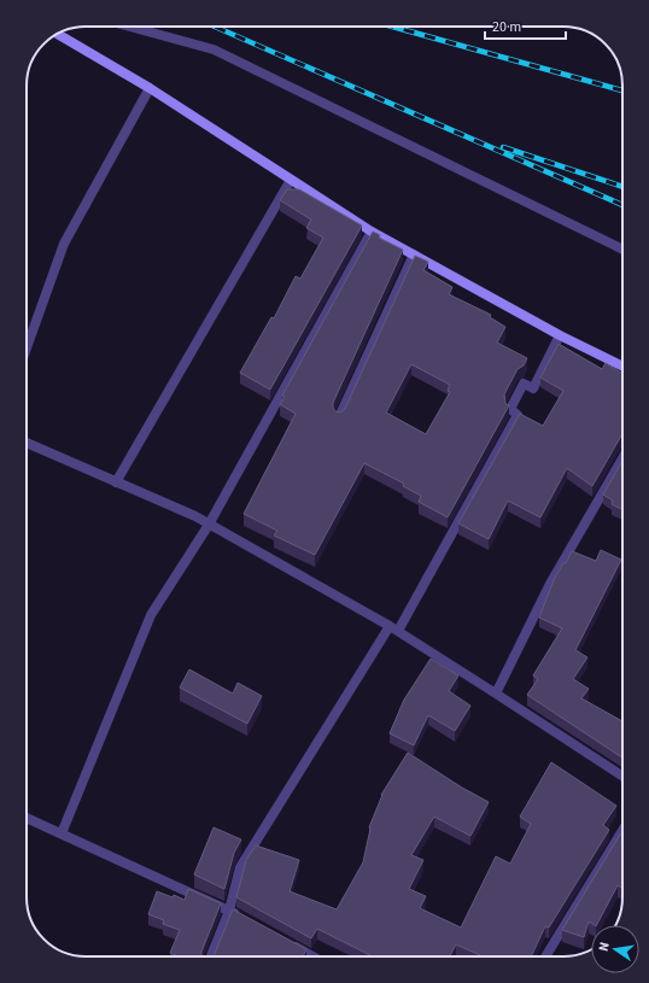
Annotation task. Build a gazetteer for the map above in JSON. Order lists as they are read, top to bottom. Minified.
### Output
{"scale_bar":"20 m","north":"left"}
